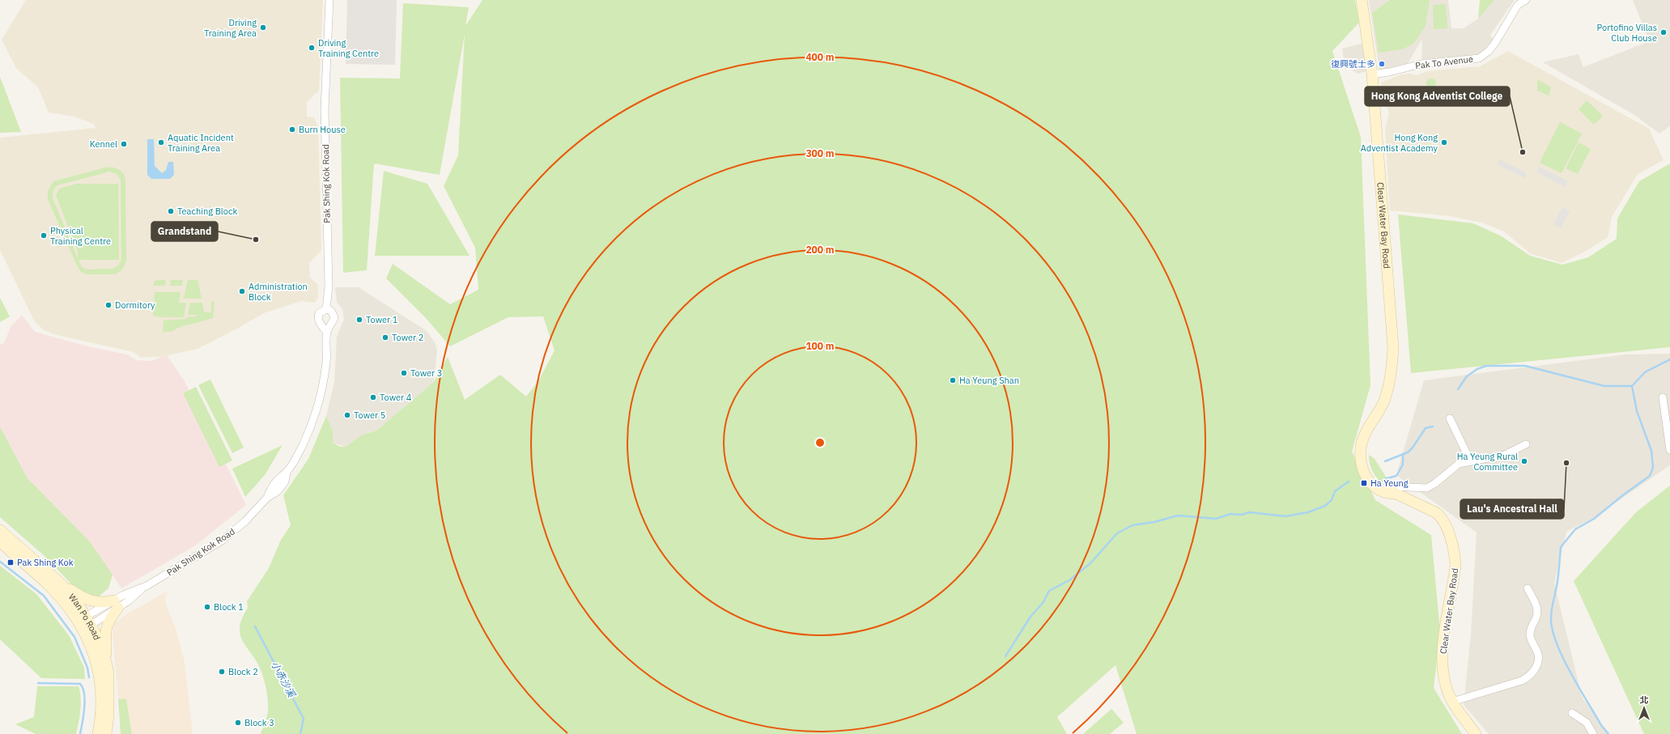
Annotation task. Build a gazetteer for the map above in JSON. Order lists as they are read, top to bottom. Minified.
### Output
{"streets":{"main road":["Clear Water Bay Road","Wan Po Road"],"street":["Pak To Avenue","Pak Shing Kok Road"]},"crossings":[["Pak To Avenue","Clear Water Bay Road"],["Pak Shing Kok Road","Wan Po Road"]],"water":["小赤沙溪"],"places":{"other":["Driving Training Area","Portofino Villas Club House","Driving Training Centre","復興號士多","Burn House","Aquatic Incident Training Area","Hong Kong Adventist Academy","Kennel","Hong Kong Adventist College","Teaching Block","Physical Training Centre","Grandstand","Administration Block","Dormitory","Tower 1","Tower 2","Tower 3","Ha Yeung Shan","Tower 4","Tower 5","Ha Yeung Rural Committee","Lau's Ancestral Hall","Block 1","Block 2","Block 3"],"transit":["Ha Yeung","Pak Shing Kok"]},"north":"top","rings":["400 m","300 m","200 m","100 m"]}
